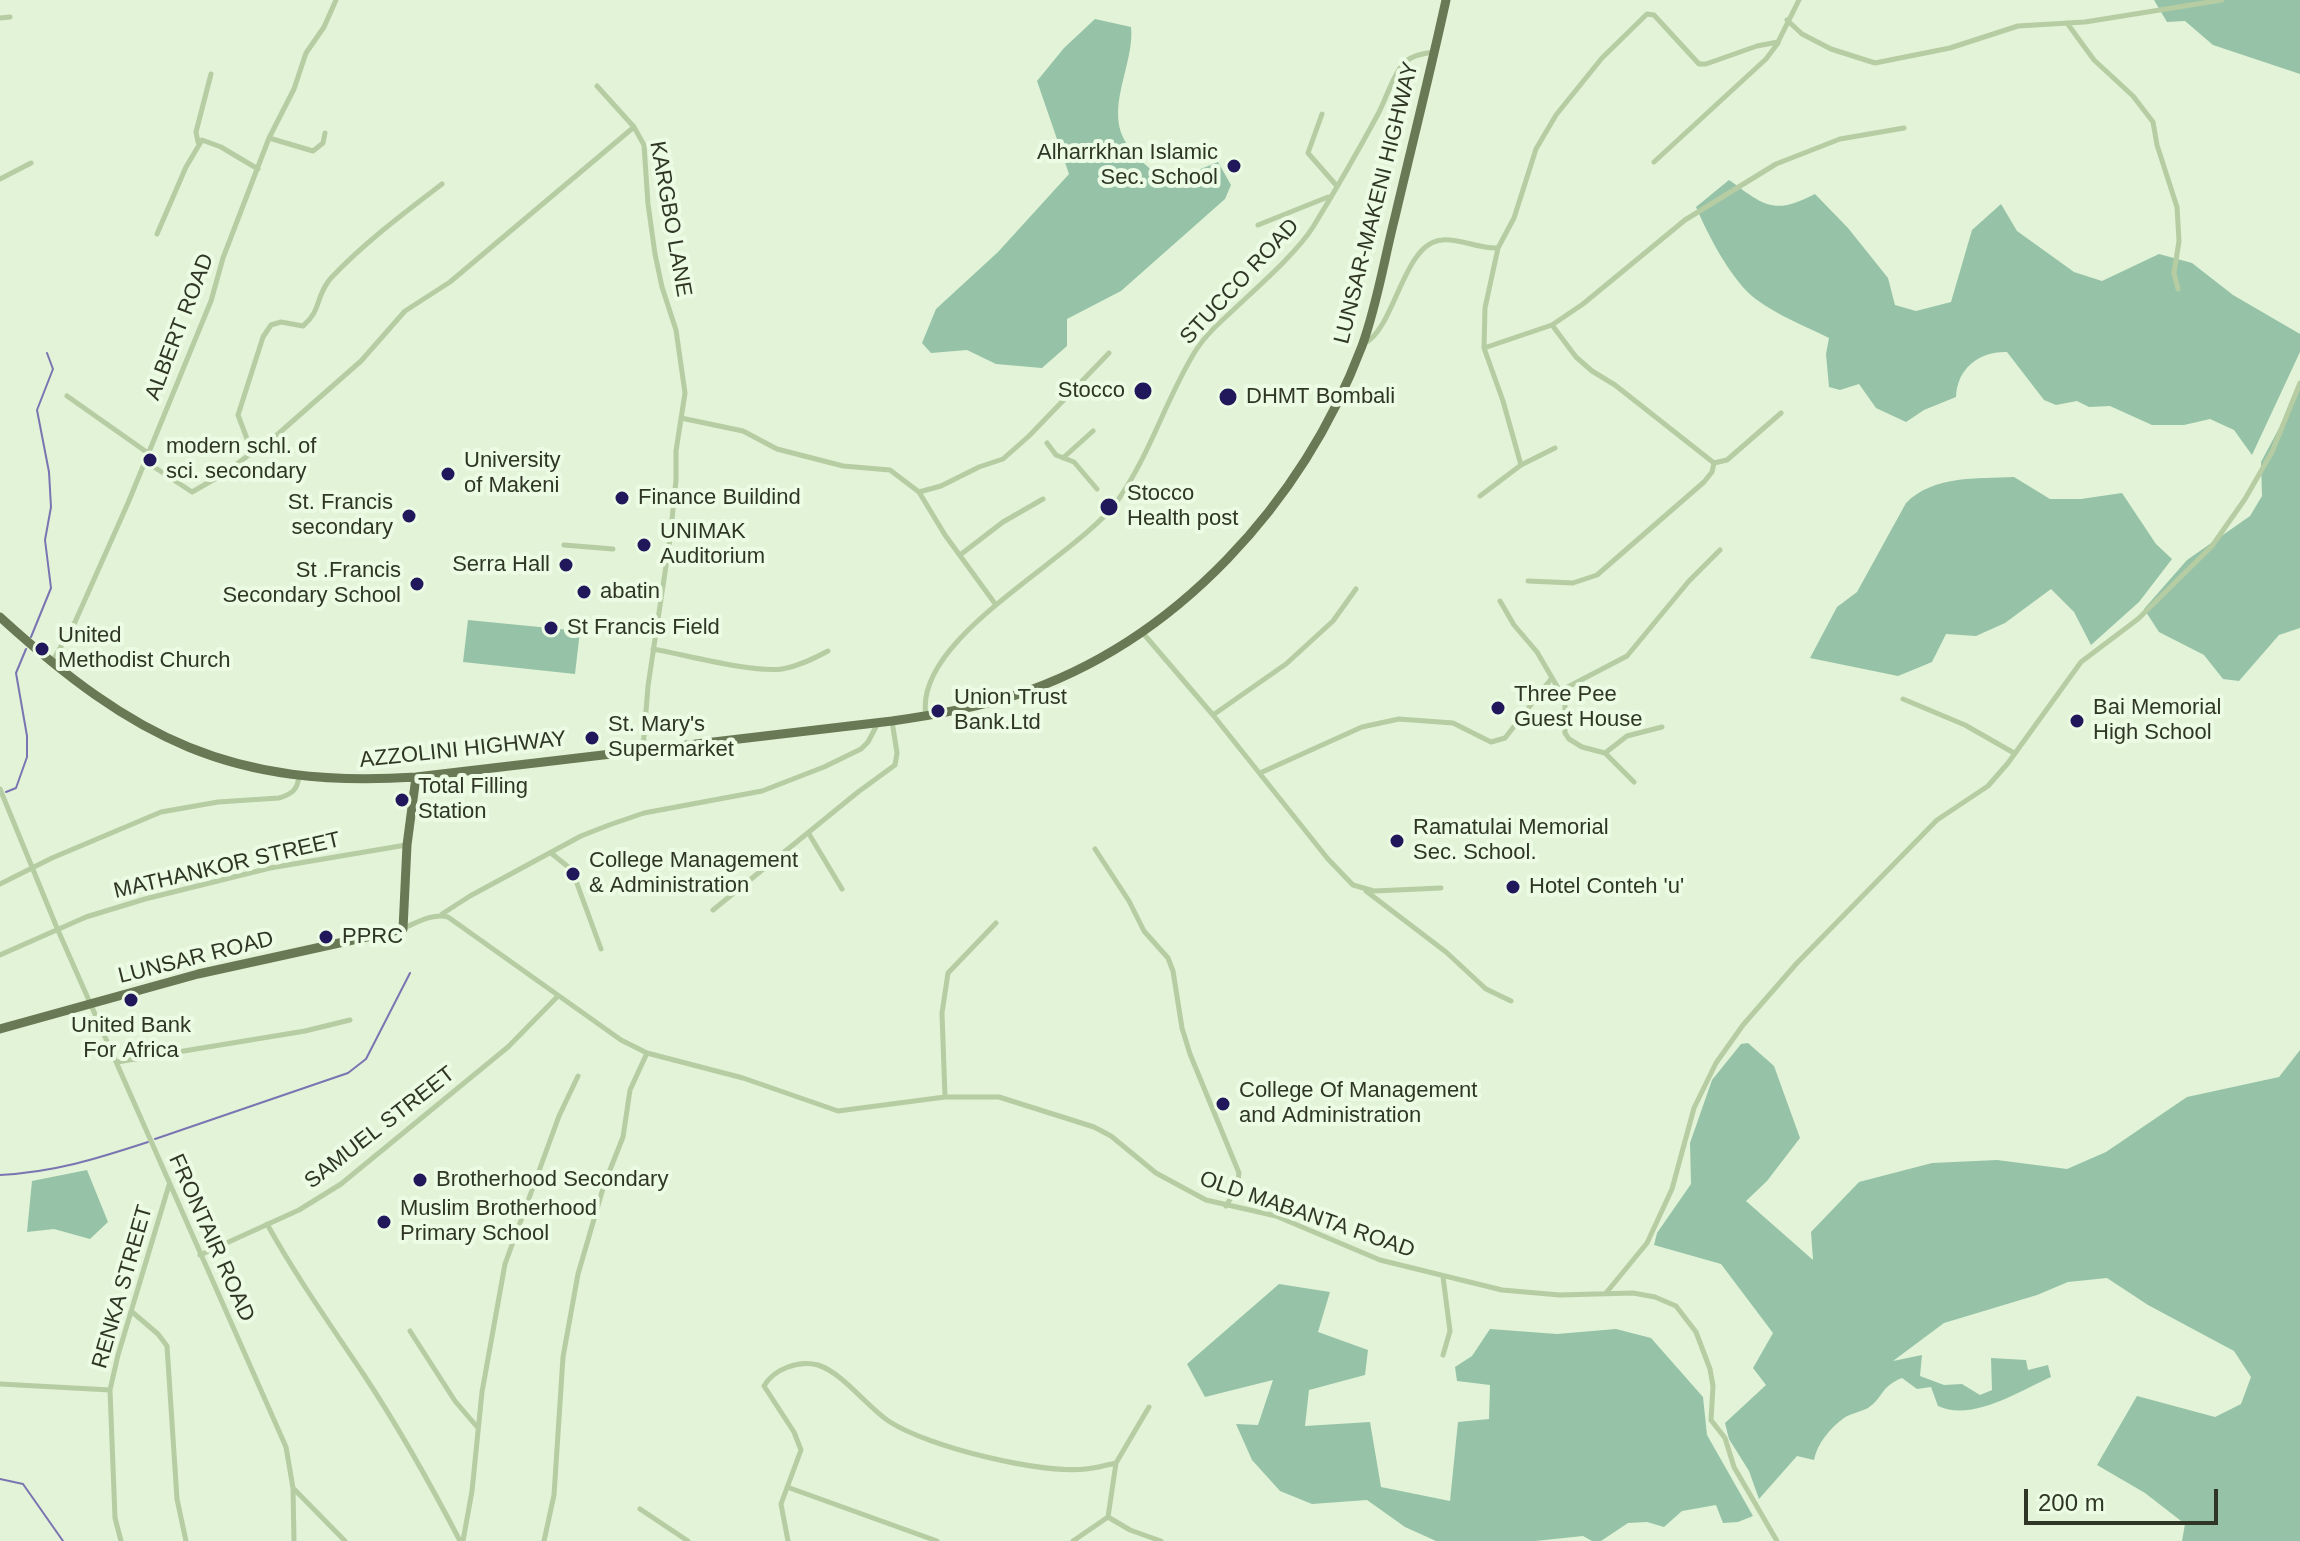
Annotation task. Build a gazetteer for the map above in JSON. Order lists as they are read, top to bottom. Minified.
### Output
{"streets":{"main road":["LUNSAR-MAKENI HIGHWAY","AZZOLINI HIGHWAY","LUNSAR ROAD"],"street":["KARGBO LANE","STUCCO ROAD","ALBERT ROAD","MATHANKOR STREET","SAMUEL STREET","OLD MABANTA ROAD","FRONTAIR ROAD","RENKA STREET"]},"crossings":[["LUNSAR-MAKENI HIGHWAY","STUCCO ROAD"],["LUNSAR-MAKENI HIGHWAY","AZZOLINI HIGHWAY"],["STUCCO ROAD","AZZOLINI HIGHWAY"],["ALBERT ROAD","AZZOLINI HIGHWAY"],["MATHANKOR STREET","FRONTAIR ROAD"],["LUNSAR ROAD","FRONTAIR ROAD"],["SAMUEL STREET","OLD MABANTA ROAD"],["SAMUEL STREET","FRONTAIR ROAD"],["FRONTAIR ROAD","RENKA STREET"]],"places":["Alharrkhan Islamic Sec. School","Stocco","DHMT Bombali","modern schl. of sci. secondary","University of Makeni","Finance Buildind","Stocco Health post","St. Francis secondary","UNIMAK Auditorium","Serra Hall","St .Francis Secondary School","abatin","St Francis Field","United Methodist Church","Three Pee Guest House","Union Trust Bank.Ltd","Bai Memorial High School","St. Mary's Supermarket","Total Filling Station","Ramatulai Memorial Sec. School.","College Management & Administration","Hotel Conteh 'u'","PPRC","United Bank For Africa","College Of Management and Administration","Brotherhood Secondary","Muslim Brotherhood Primary School"],"scale_bar":"200 m"}
